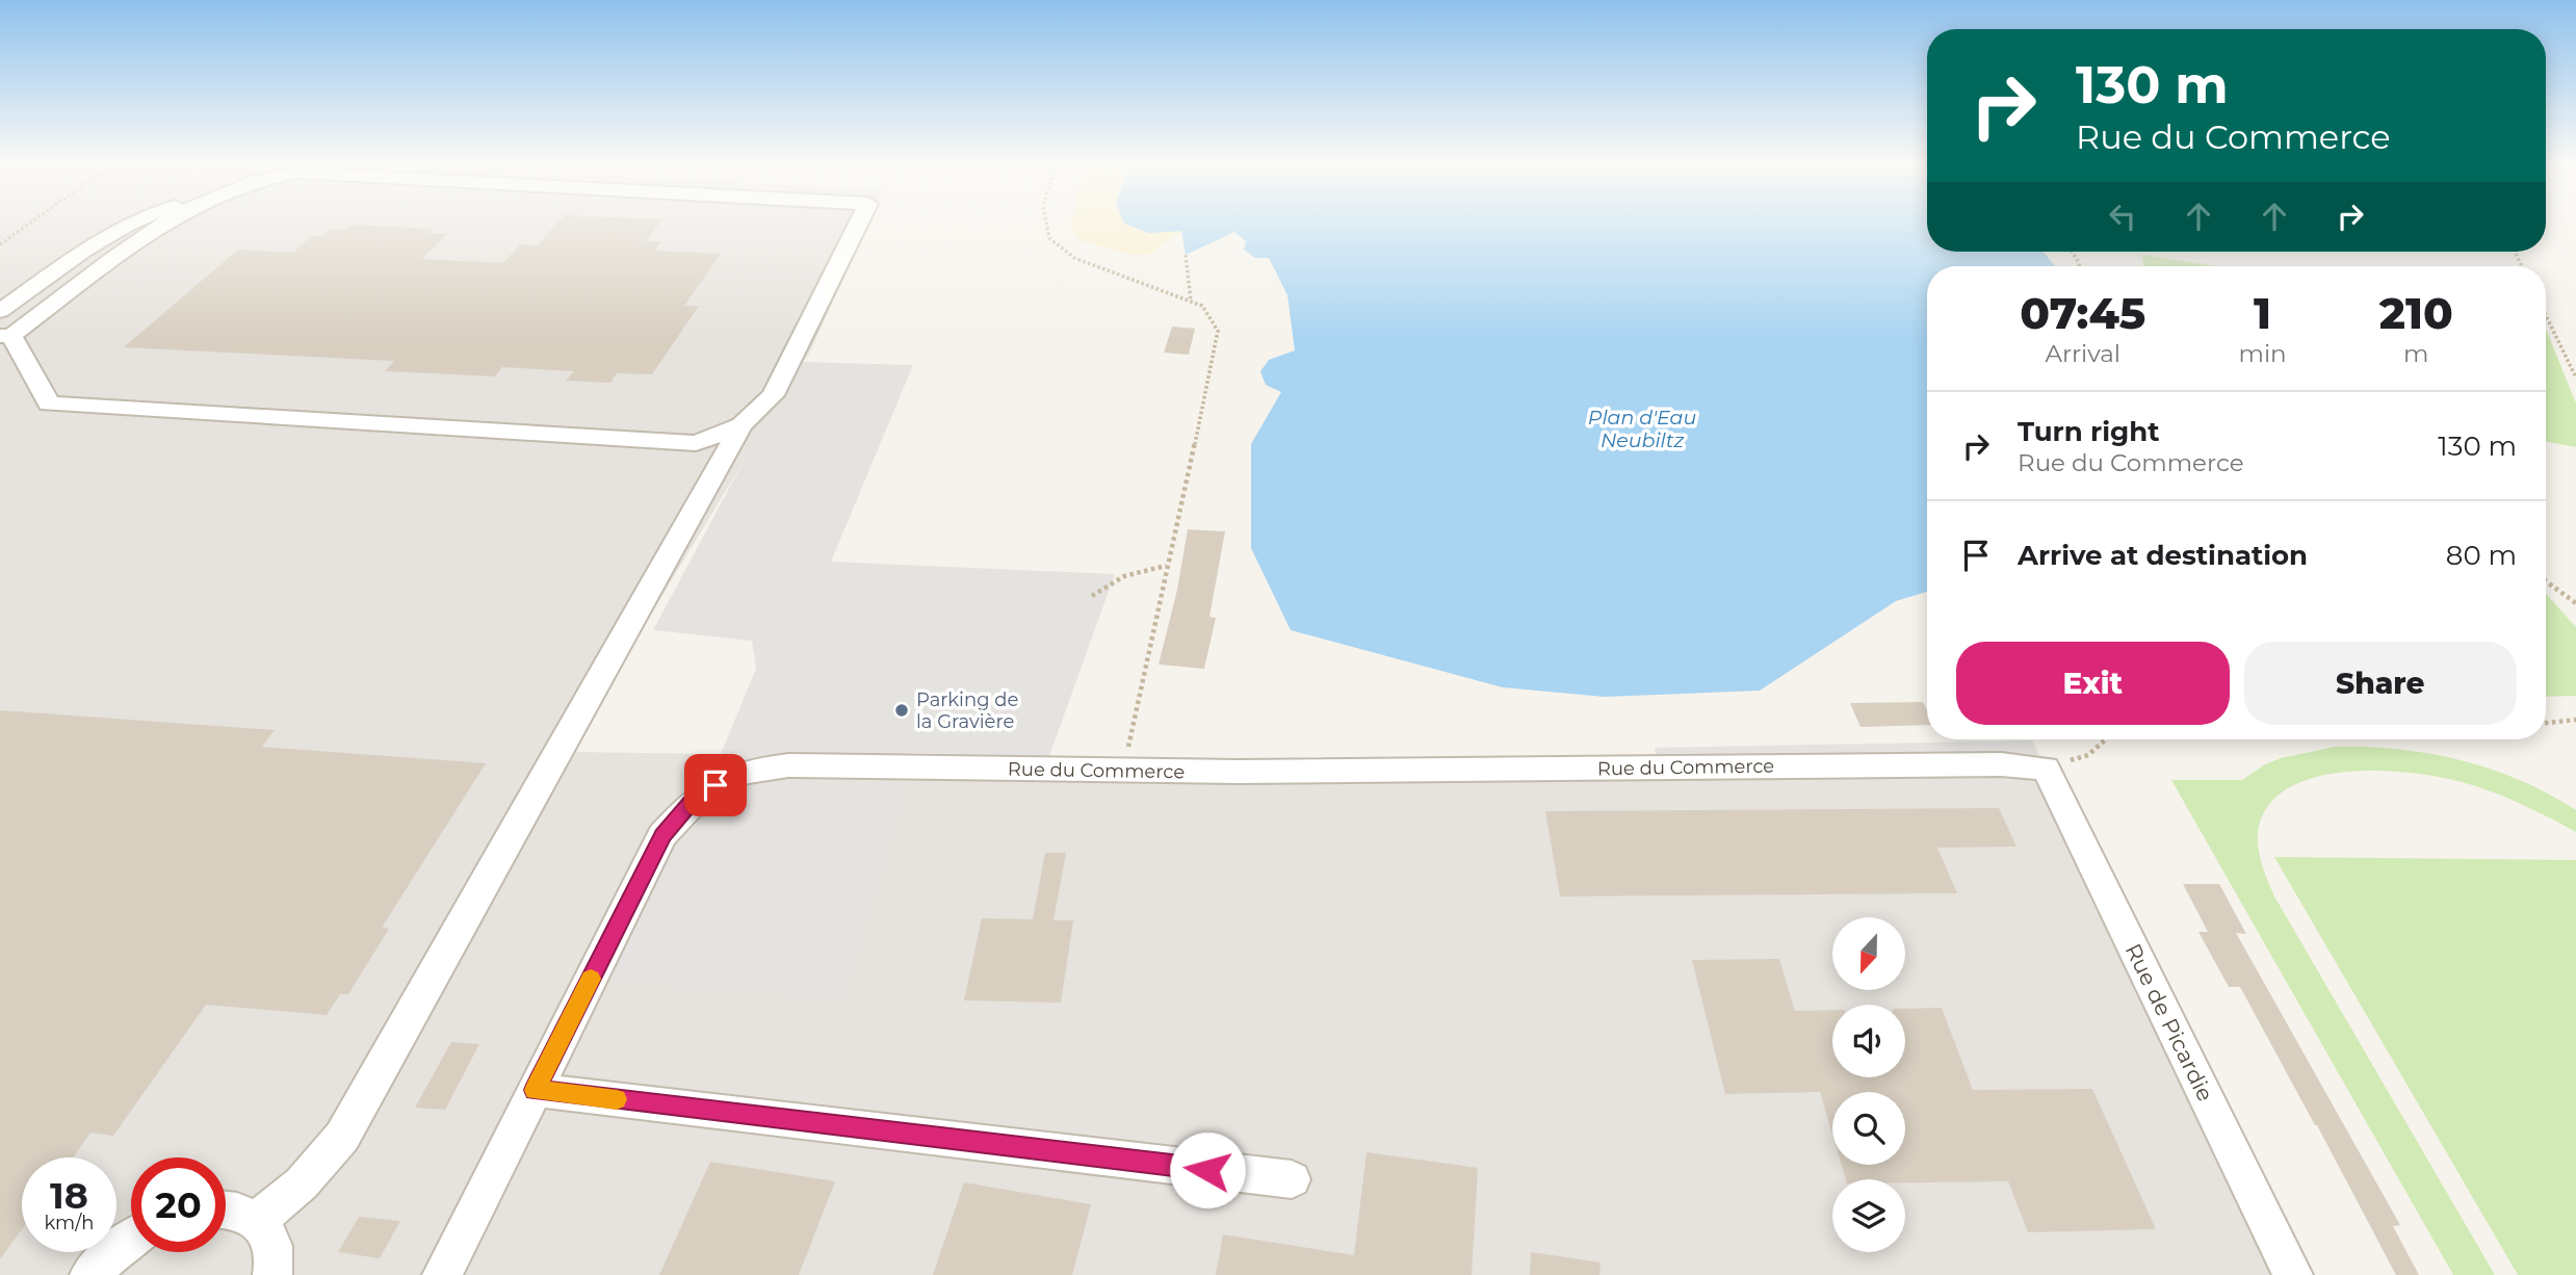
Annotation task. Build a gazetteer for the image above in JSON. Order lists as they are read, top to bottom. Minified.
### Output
{"streets":{"street":["Rue du Commerce","Rue de Picardie"]},"crossings":[["Rue du Commerce","Rue de Picardie"]],"water":["Plan d'Eau Neubiltz"],"places":["Parking de la Gravière"],"north":"bottom","page":{"turn":["130 m","Rue du Commerce"],"eta":["07:45","Arrival","1","min","210","m"],"list":[{"name":"Turn right","note":"Rue du Commerce","value":"130 m"},{"name":"Arrive at destination","value":"80 m"}],"buttons":["Exit","Share"],"speed":"18 km/h","limit":"20"}}
